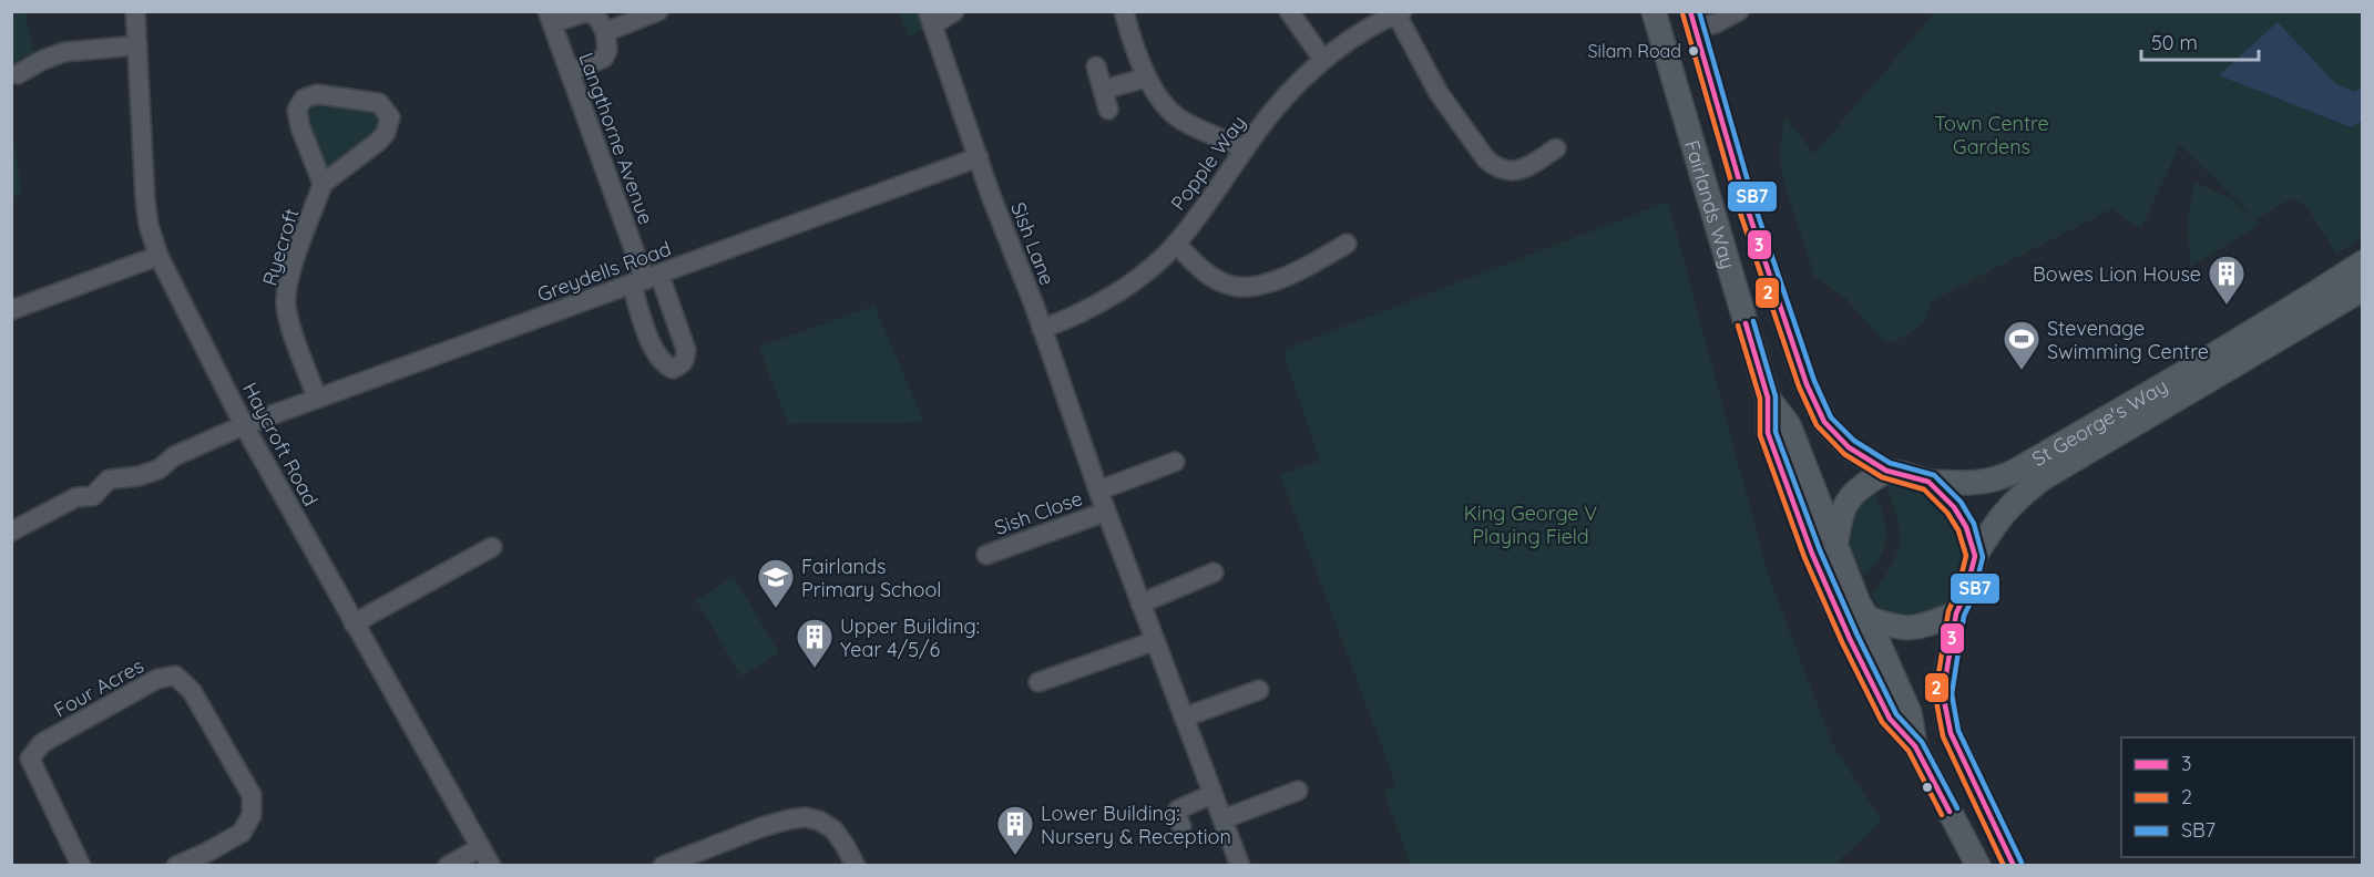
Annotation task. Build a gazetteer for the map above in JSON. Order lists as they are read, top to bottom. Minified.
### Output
{"streets":{"main road":["Fairlands Way","St George's Way"],"street":["Langthorne Avenue","Popple Way","Sish Lane","Ryecroft","Greydells Road","Haycroft Road","Sish Close","Four Acres"]},"crossings":[["Langthorne Avenue","Greydells Road"],["Popple Way","Sish Lane"],["Fairlands Way","St George's Way"],["Sish Lane","Greydells Road"],["Sish Lane","Sish Close"],["Ryecroft","Greydells Road"],["Greydells Road","Haycroft Road"]],"parks":["Town Centre Gardens","King George V Playing Field"],"places":{"other":["Silam Road"],"building":["Bowes Lion House","Upper Building: Year 4/5/6","Lower Building: Nursery & Reception"],"sports":["Stevenage Swimming Centre"],"school or university":["Fairlands Primary School"]},"lines":["transit line 3","transit line SB7","transit line 2"],"legend":["3","2","SB7"],"scale_bar":"50 m"}
